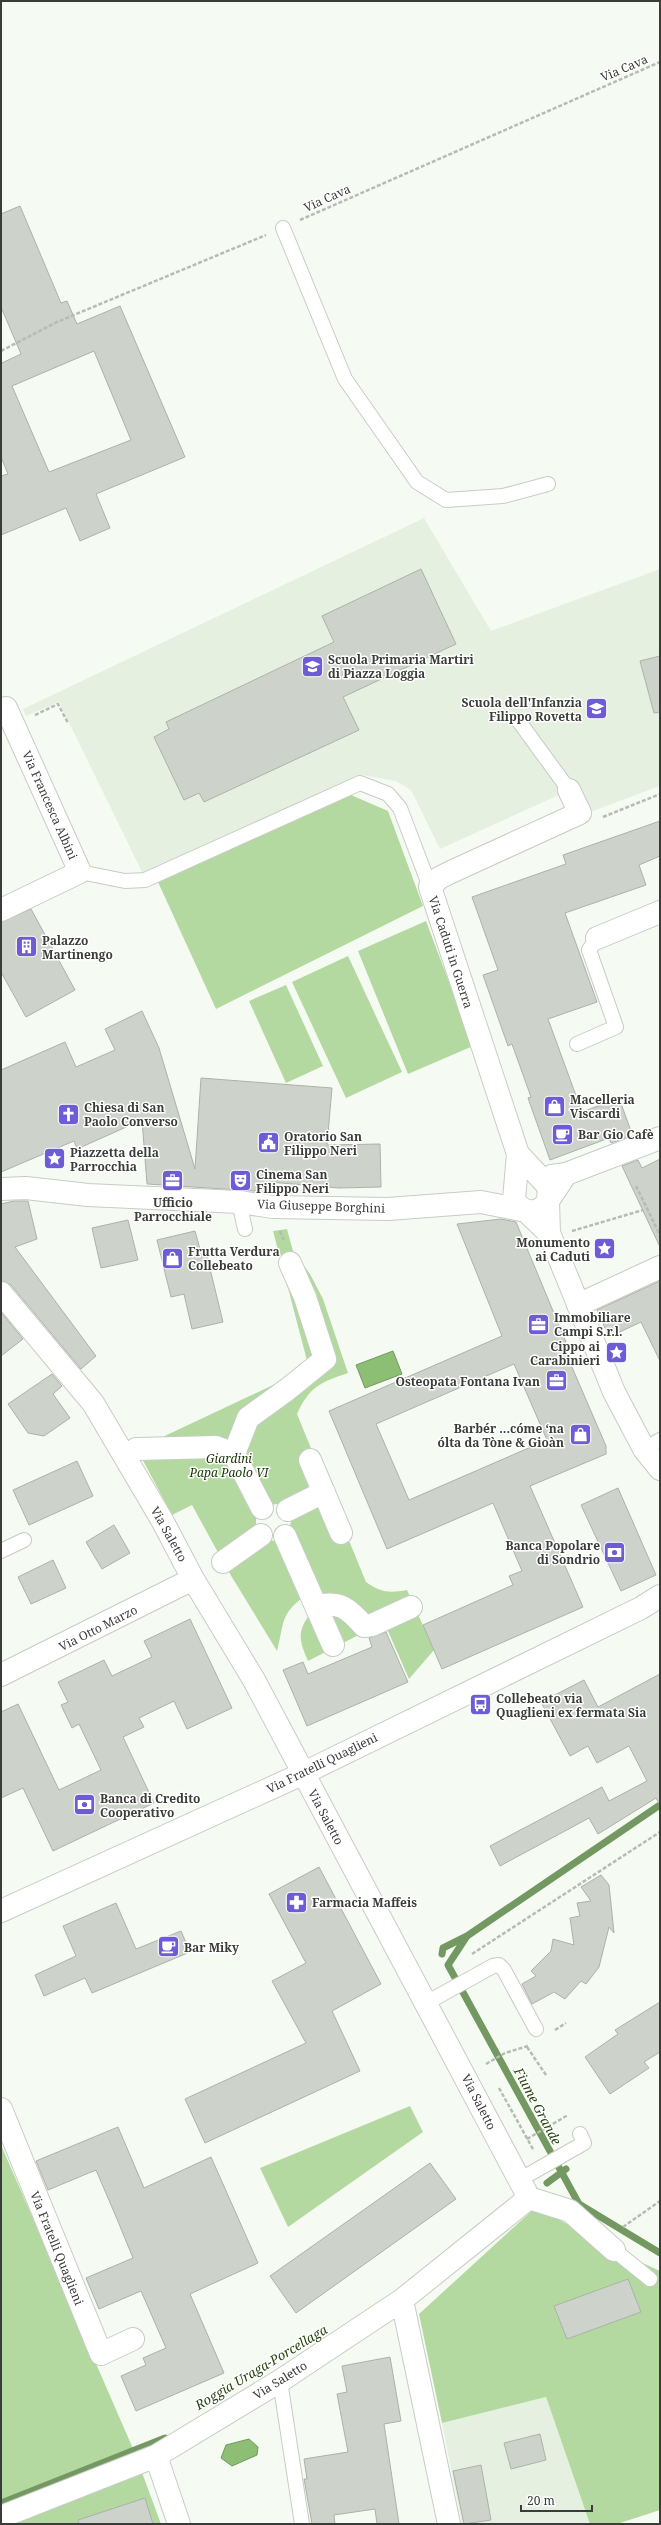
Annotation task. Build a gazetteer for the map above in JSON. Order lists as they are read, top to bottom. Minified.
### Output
{"streets":{"street":["Via Francesca Albini","Via Caduti in Guerra","Via Giuseppe Borghini","Via Saletto","Via Otto Marzo","Via Fratelli Quaglieni"],"path":["Via Cava"]},"crossings":[["Via Caduti in Guerra","Via Giuseppe Borghini"],["Via Saletto","Via Otto Marzo"],["Via Saletto","Via Fratelli Quaglieni"]],"water":["Fiume Grande","Roggia Uraga-Porcellaga"],"parks":["Giardini Papa Paolo VI"],"places":{"school or university":["Scuola Primaria Martiri di Piazza Loggia","Scuola dell'Infanzia Filippo Rovetta"],"building":["Palazzo Martinengo"],"shop":["Macelleria Viscardi","Frutta Verdura Collebeato","Barbér ...cóme ‘na ólta da Tòne & Gioàn"],"church":["Chiesa di San Paolo Converso"],"cafe":["Bar Gio Cafè","Bar Miky"],"public building":["Oratorio San Filippo Neri"],"place":["Piazzetta della Parrocchia","Monumento ai Caduti","Cippo ai Carabinieri"],"office":["Ufficio Parrocchiale","Immobiliare Campi S.r.l.","Osteopata Fontana Ivan"],"theatre":["Cinema San Filippo Neri"],"bank":["Banca Popolare di Sondrio","Banca di Credito Cooperativo"],"bus stop":["Collebeato via Quaglieni ex fermata Sia"],"pharmacy":["Farmacia Maffeis"]},"scale_bar":"20 m"}
